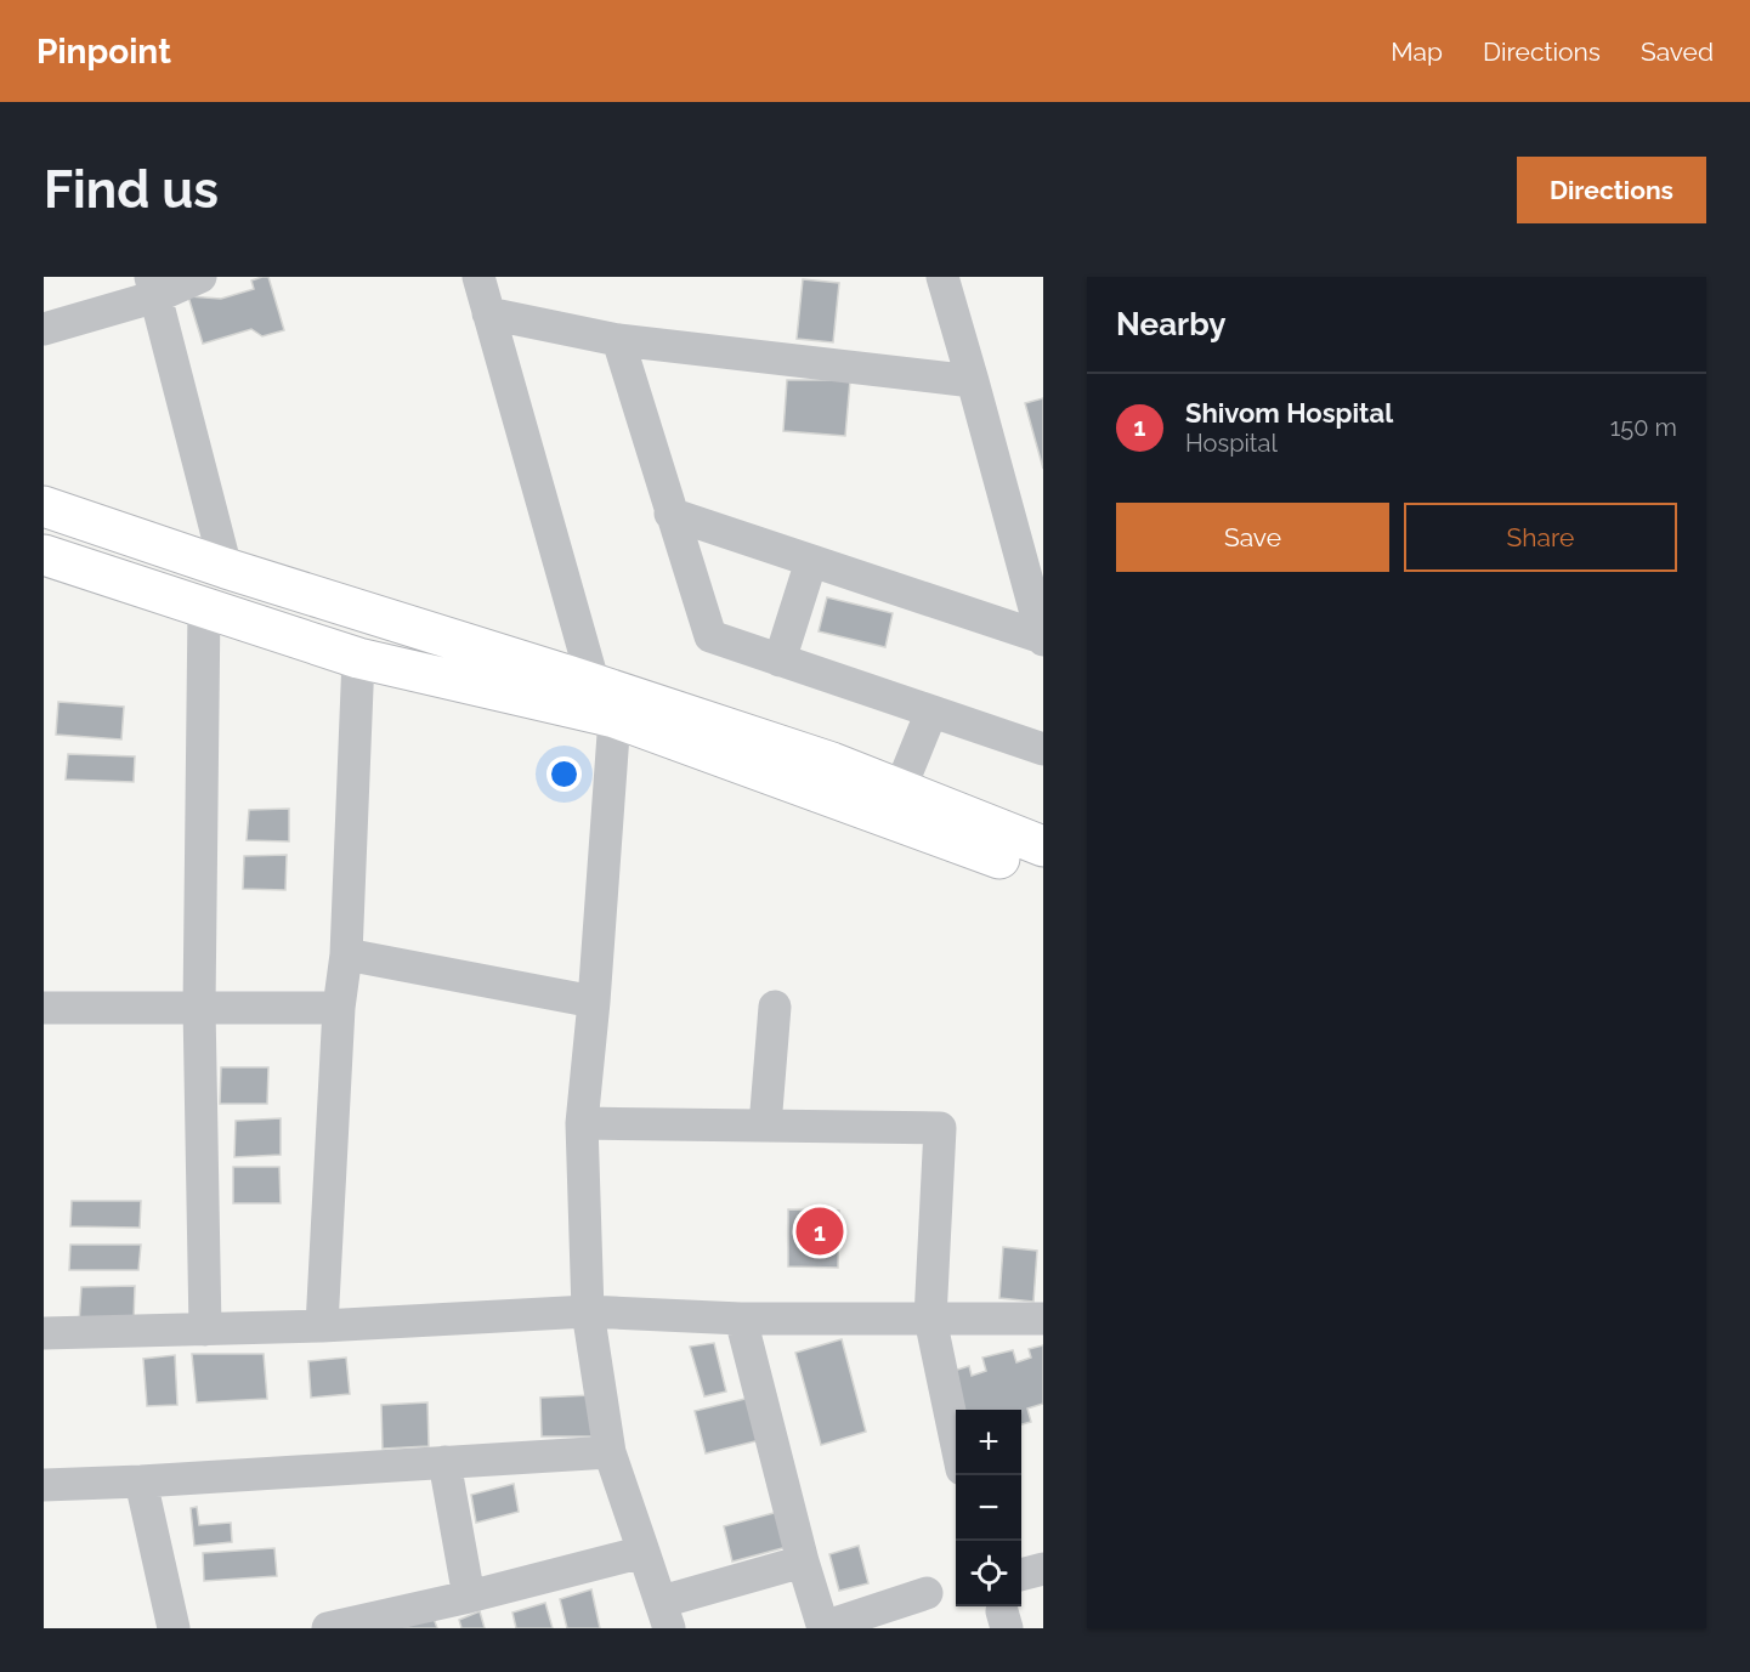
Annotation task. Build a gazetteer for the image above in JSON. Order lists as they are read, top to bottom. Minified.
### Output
{"page":{"header":"Pinpoint","nav":["Map","Directions","Saved"],"buttons":["Directions",["Save","Share"]],"title":"Find us","heading":"Nearby","list":[{"mark":"1","name":"Shivom Hospital","note":"Hospital","value":"150 m"}],"pins":"1","map_buttons":["+","−"]}}
